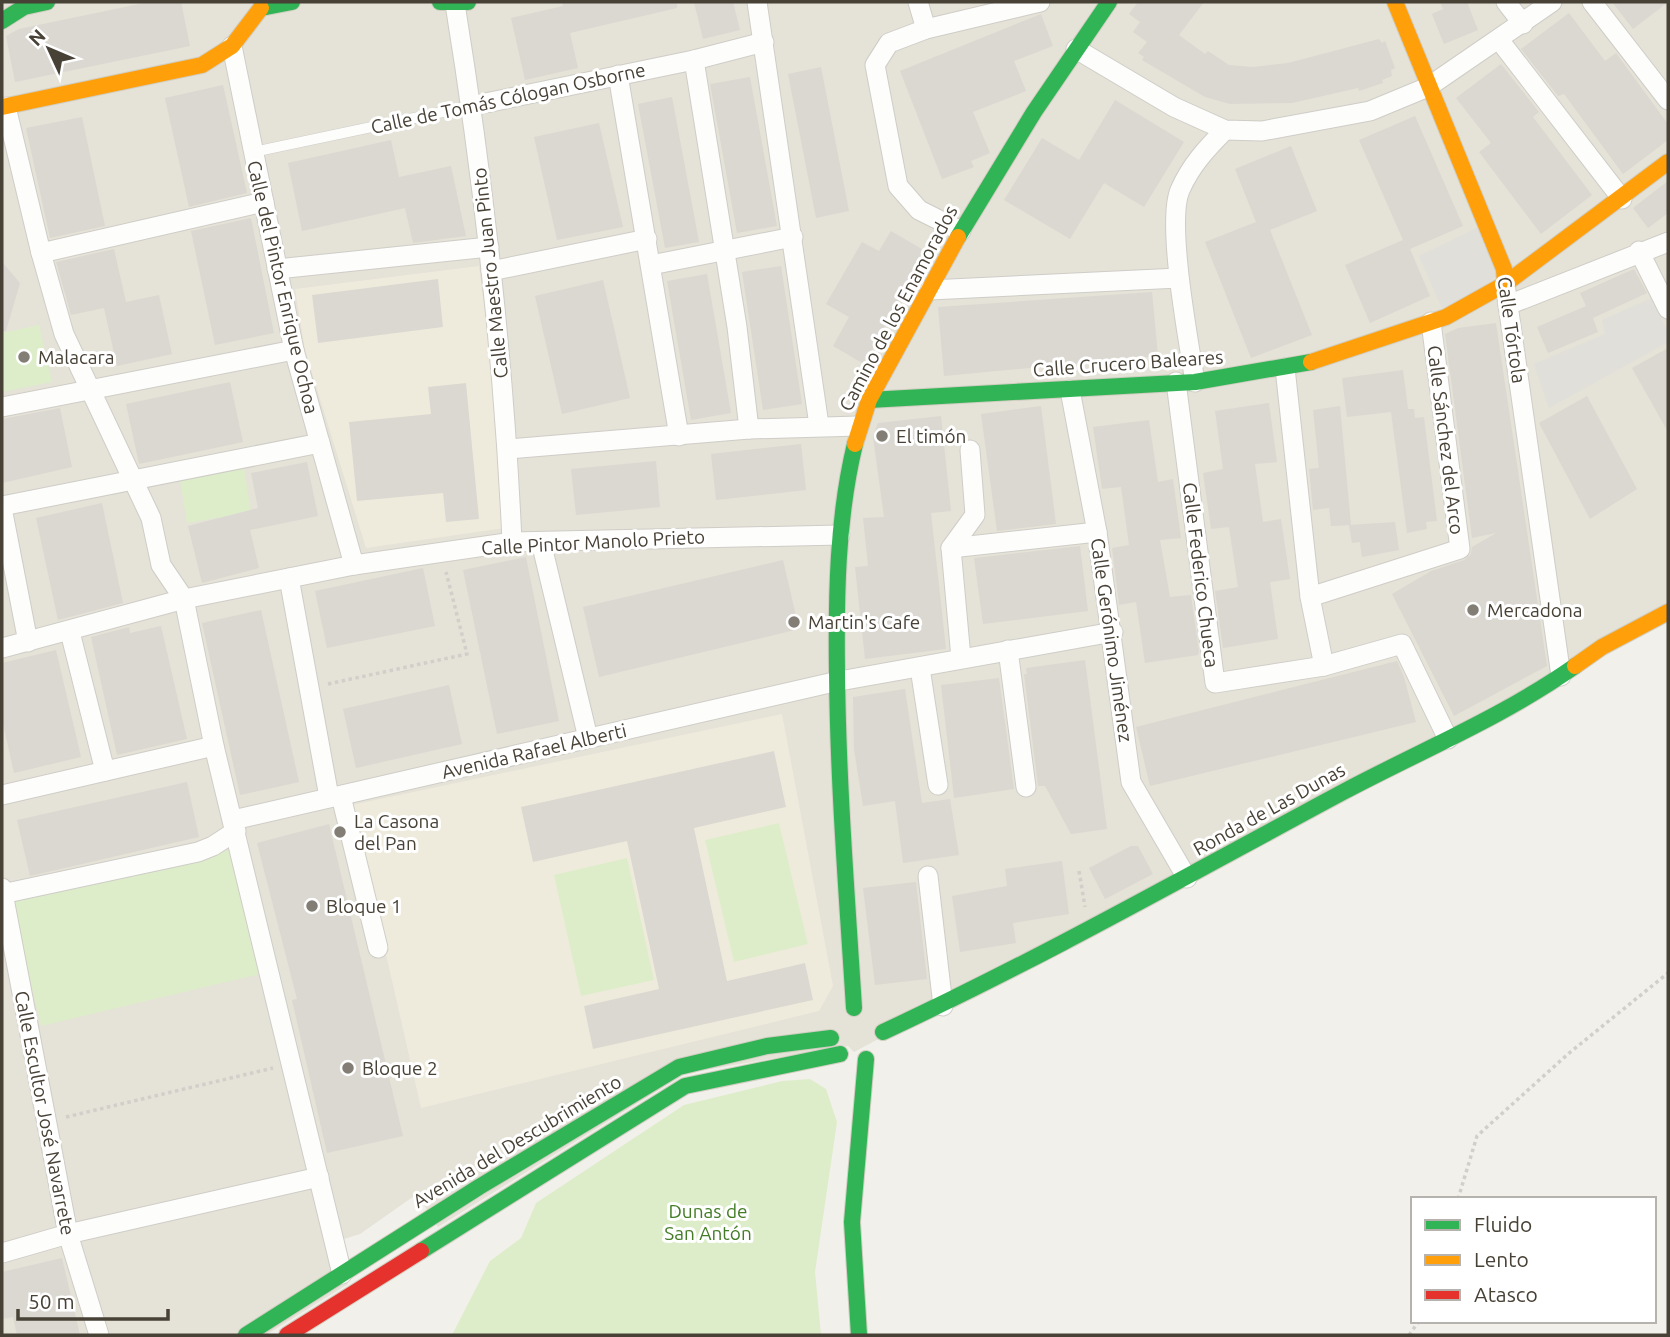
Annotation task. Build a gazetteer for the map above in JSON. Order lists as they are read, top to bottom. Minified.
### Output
{"streets":{"street":["Calle de Tomás Cólogan Osborne","Calle Maestro Juan Pinto","Calle del Pintor Enrique Ochoa","Camino de los Enamorados","Calle Tórtola","Calle Crucero Baleares","Calle Sánchez del Arco","Calle Pintor Manolo Prieto","Calle Federico Chueca","Calle Gerónimo Jiménez","Avenida Rafael Alberti","Ronda de Las Dunas","Calle Escultor José Navarrete","Avenida del Descubrimiento"]},"crossings":[["Calle de Tomás Cólogan Osborne","Calle Maestro Juan Pinto"],["Calle de Tomás Cólogan Osborne","Calle del Pintor Enrique Ochoa"],["Calle Maestro Juan Pinto","Calle Pintor Manolo Prieto"],["Calle del Pintor Enrique Ochoa","Calle Pintor Manolo Prieto"],["Camino de los Enamorados","Calle Crucero Baleares"],["Camino de los Enamorados","Calle Pintor Manolo Prieto"],["Camino de los Enamorados","Avenida Rafael Alberti"],["Camino de los Enamorados","Avenida del Descubrimiento"],["Calle Tórtola","Calle Crucero Baleares"],["Calle Tórtola","Ronda de Las Dunas"],["Calle Crucero Baleares","Calle Sánchez del Arco"],["Calle Crucero Baleares","Calle Federico Chueca"],["Calle Crucero Baleares","Calle Gerónimo Jiménez"],["Calle Federico Chueca","Ronda de Las Dunas"],["Calle Gerónimo Jiménez","Avenida Rafael Alberti"],["Calle Gerónimo Jiménez","Ronda de Las Dunas"],["Avenida Rafael Alberti","Calle Escultor José Navarrete"]],"parks":["Dunas de San Antón"],"places":["Malacara","El timón","Mercadona","Martin's Cafe","La Casona del Pan","Bloque 1","Bloque 2"],"legend":["Fluido","Lento","Atasco"],"scale_bar":"50 m","north":"top left"}
